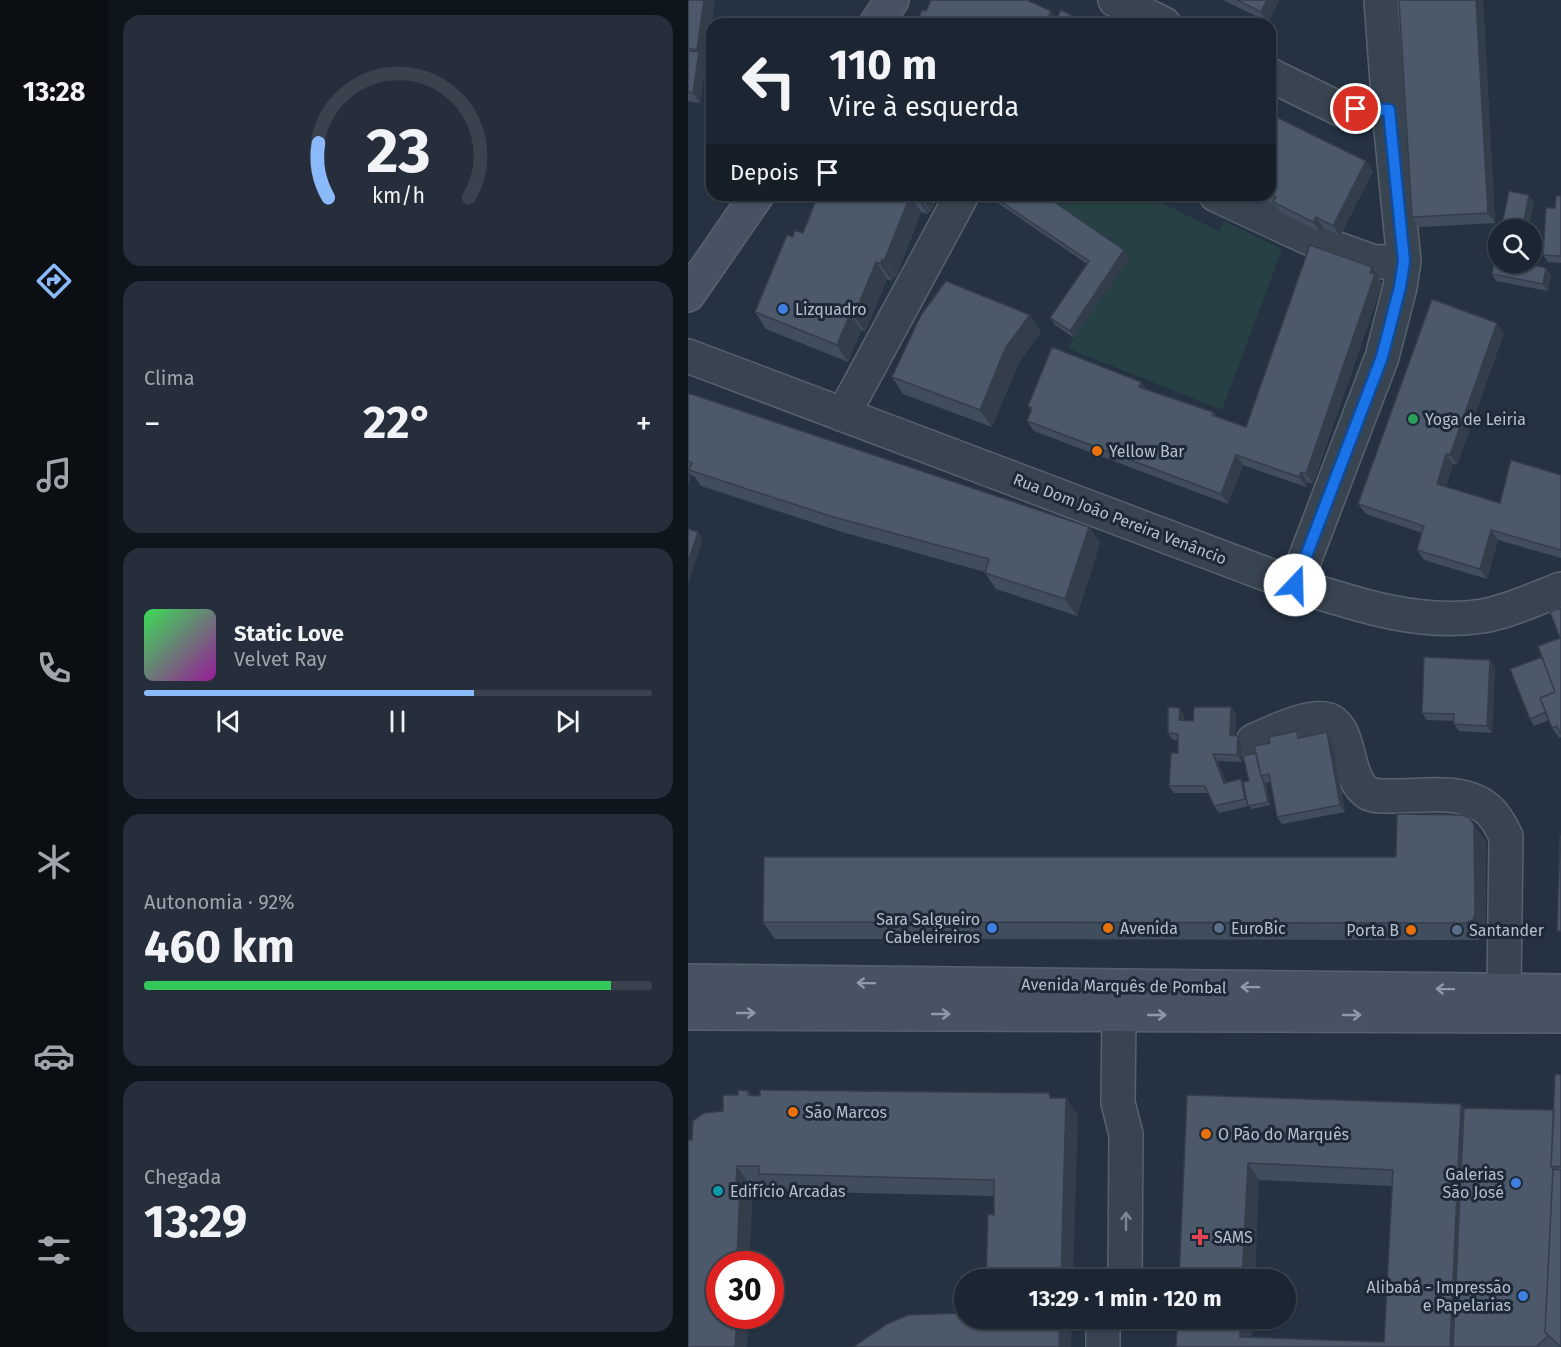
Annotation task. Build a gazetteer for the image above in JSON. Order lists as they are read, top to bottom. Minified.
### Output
{"streets":{"main road":["Avenida Marquês de Pombal"],"street":["Rua Dom João Pereira Venâncio"]},"places":{"other":["Lizquadro","Yoga de Leiria","Yellow Bar","Sara Salgueiro Cabeleireiros","Avenida","EuroBic","Porta B","Santander","São Marcos","O Pão do Marquês","Galerias São José","Edifício Arcadas","Alibabá - Impressão e Papelarias"],"health":["SAMS"]},"page":{"tabs":"13:28","turn":["110 m","Vire à esquerda"],"then":"Depois","tile":["Clima",["Autonomia · 92%","460 km"],["Chegada","13:29"]],"heat":["−","22°","+"],"song":["Static Love","Velvet Ray"],"limit":"30","trip":"13:29 · 1 min · 120 m","gauge":["23","km/h"]}}
